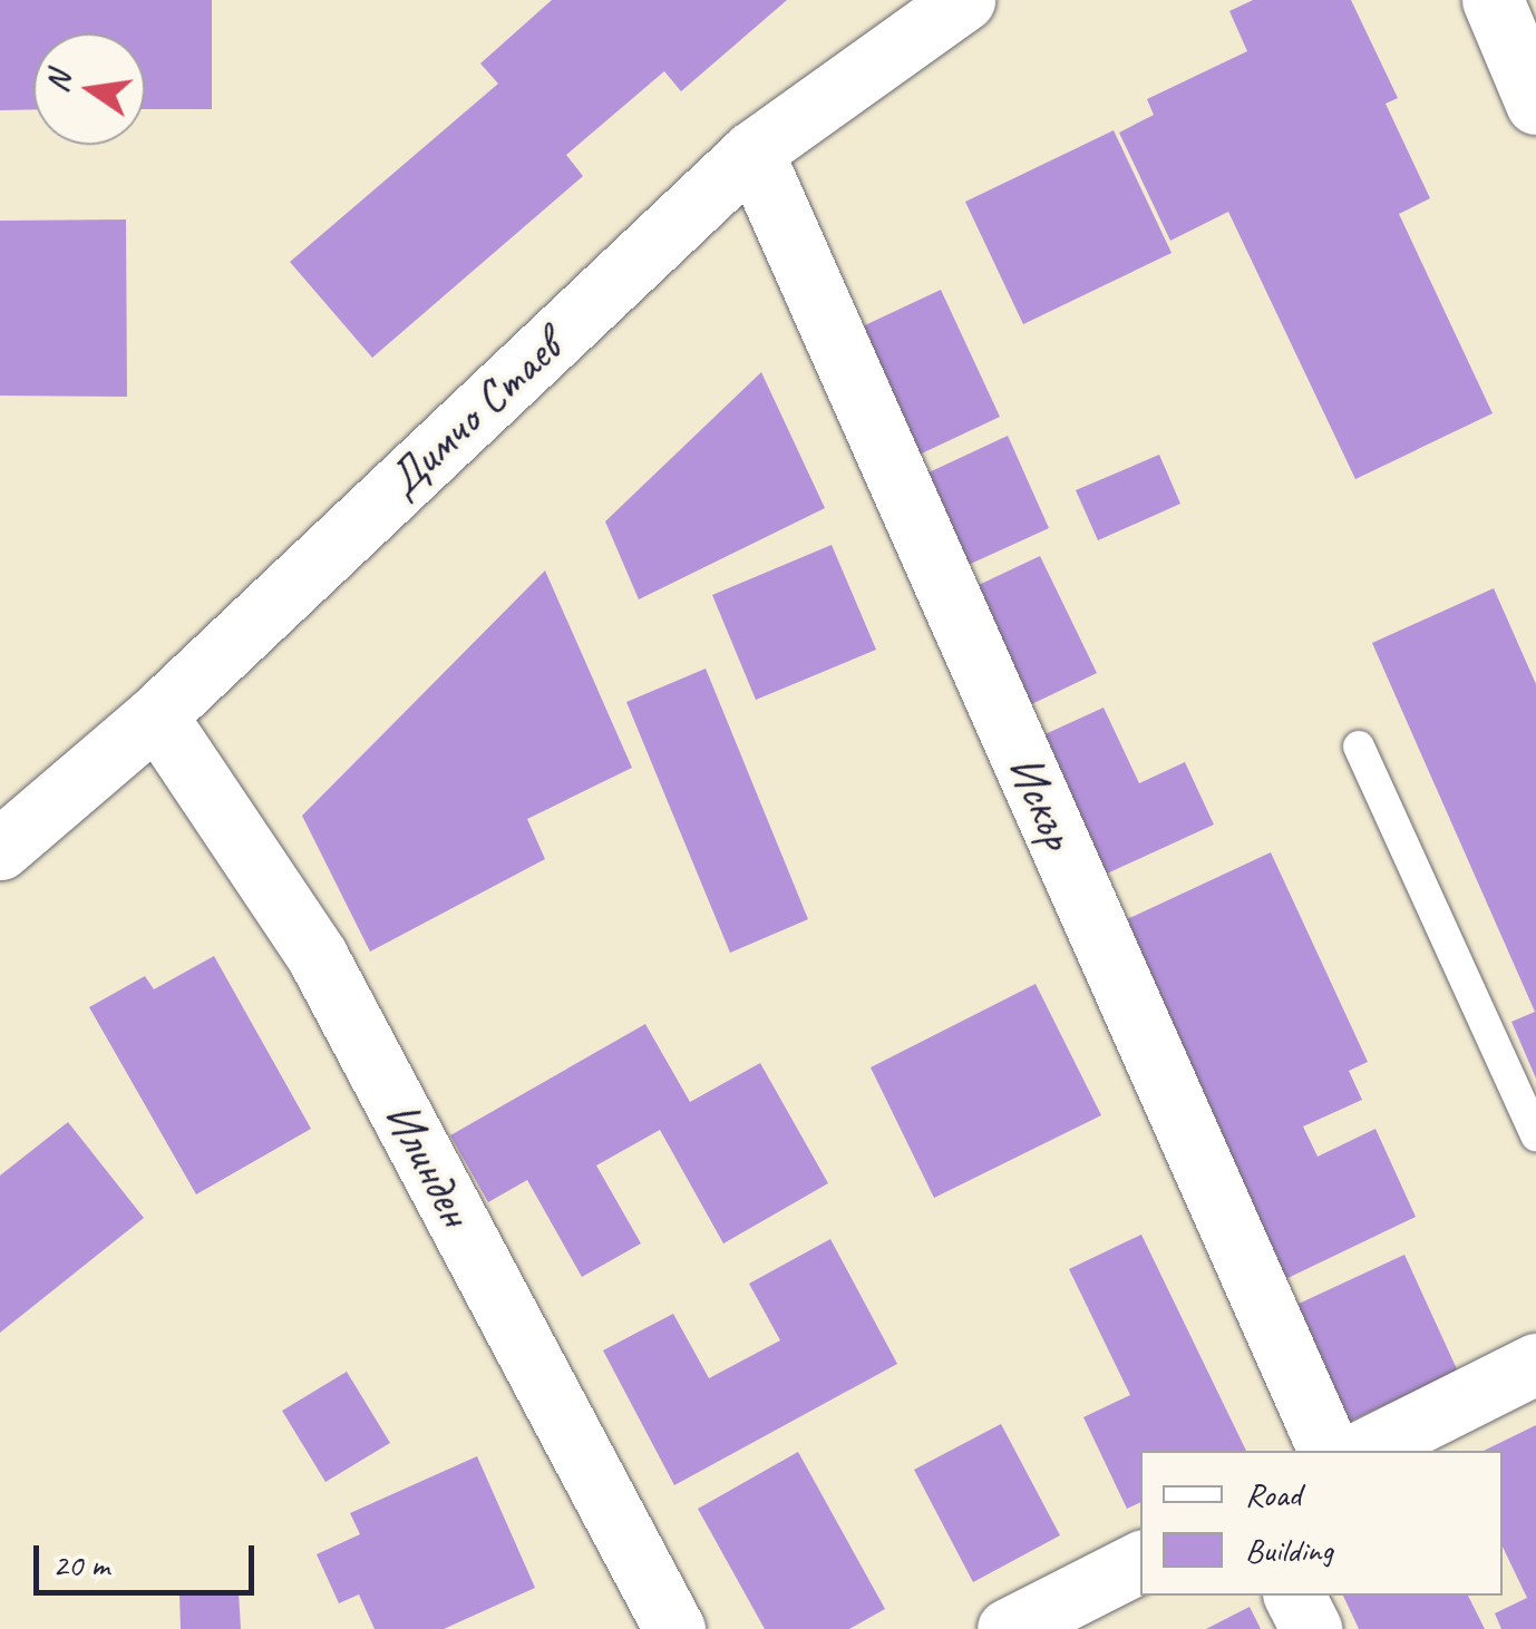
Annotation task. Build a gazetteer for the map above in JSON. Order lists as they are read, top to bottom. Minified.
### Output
{"streets":{"street":["Димчо Стаев","Искър","Илинден"]},"crossings":[["Димчо Стаев","Искър"],["Димчо Стаев","Илинден"]],"legend":["Road","Building"],"scale_bar":"20 m","north":"left"}
